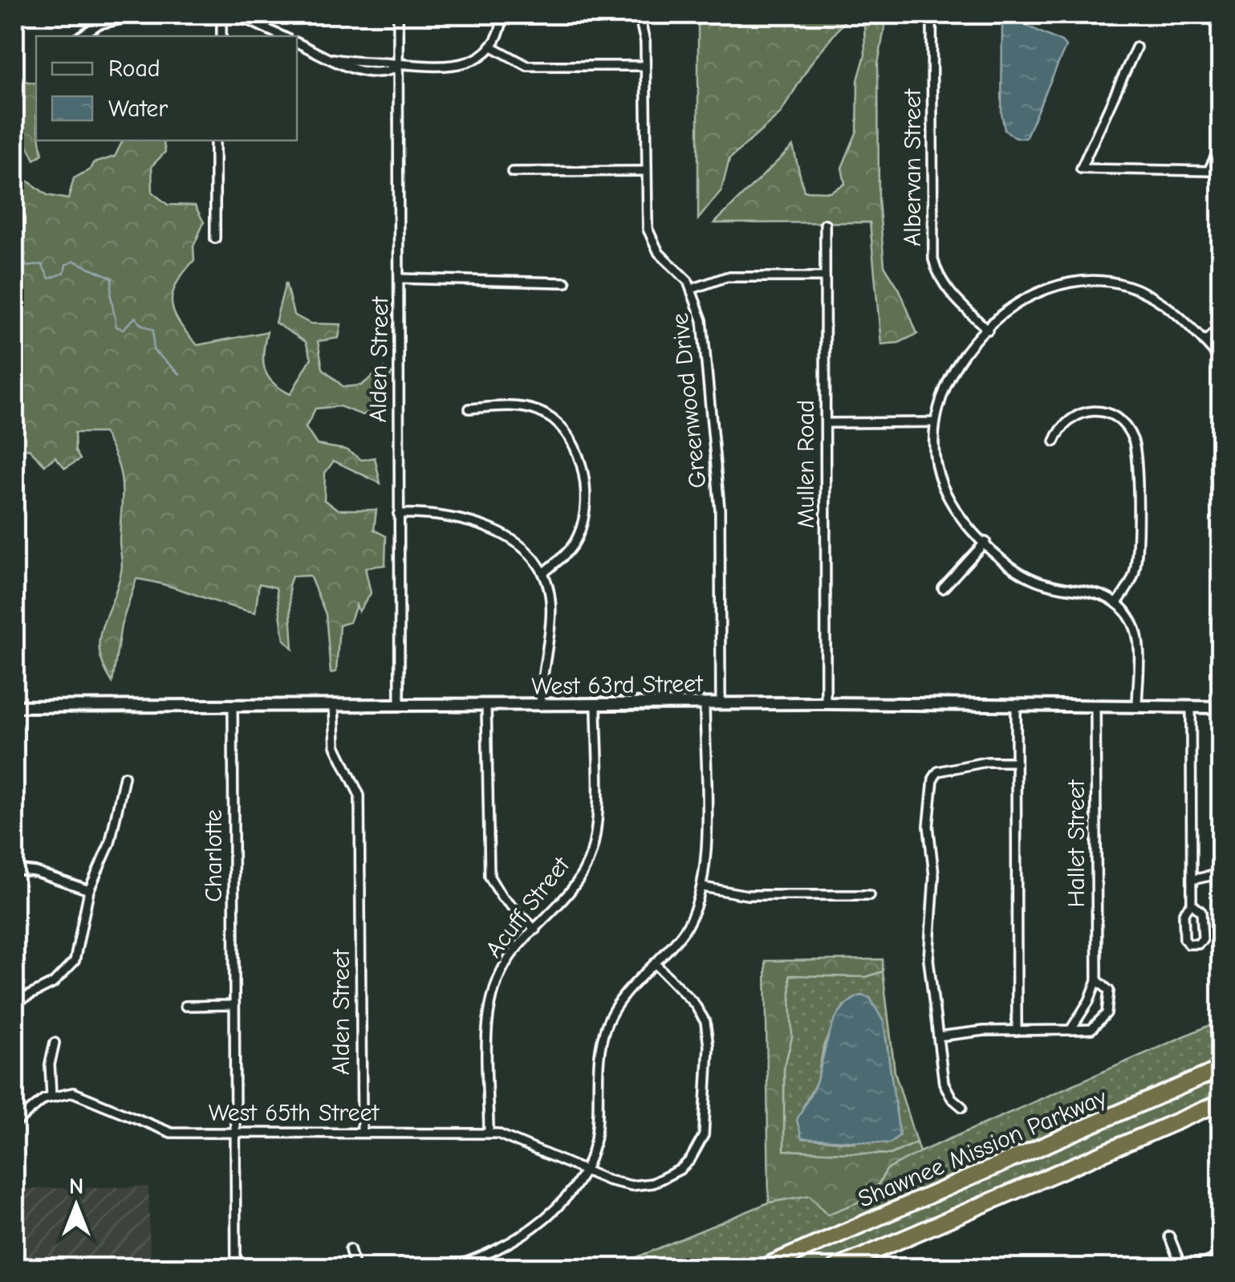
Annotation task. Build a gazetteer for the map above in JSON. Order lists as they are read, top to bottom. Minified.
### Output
{"streets":{"highway":["Shawnee Mission Parkway"],"street":["Albervan Street","Alden Street","Greenwood Drive","Mullen Road","West 63rd Street","Hallet Street","Charlotte","Acuff Street","West 65th Street"]},"crossings":[["Alden Street","West 63rd Street"],["Alden Street","West 65th Street"],["Greenwood Drive","West 63rd Street"],["Mullen Road","West 63rd Street"],["West 63rd Street","Hallet Street"],["West 63rd Street","Charlotte"],["West 63rd Street","Acuff Street"],["Charlotte","West 65th Street"],["Acuff Street","West 65th Street"]],"legend":["Road","Water"],"north":"top"}
